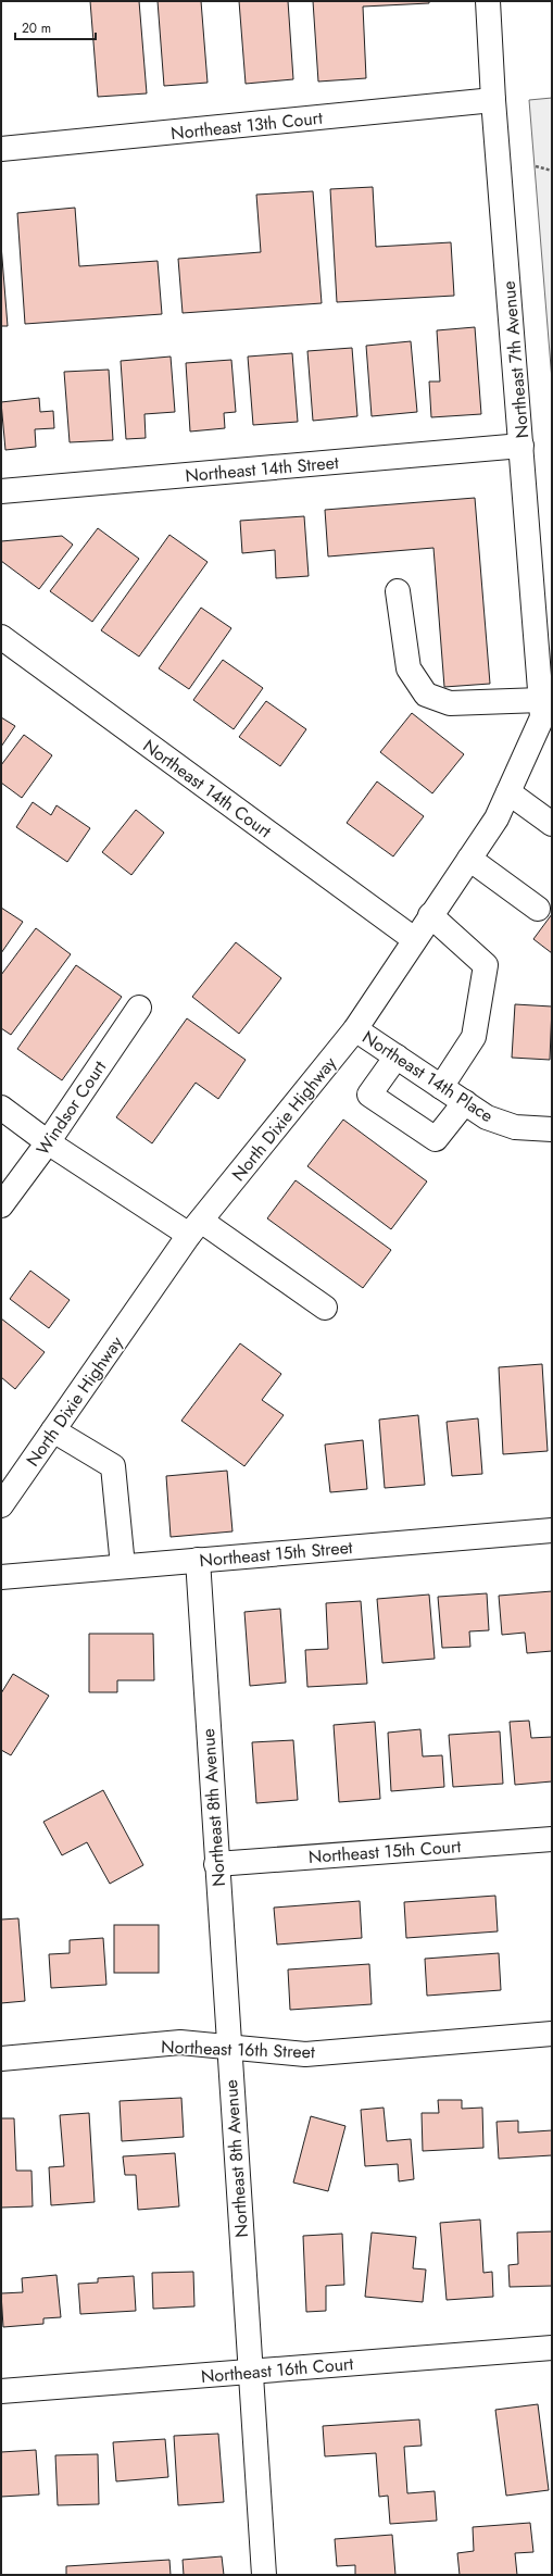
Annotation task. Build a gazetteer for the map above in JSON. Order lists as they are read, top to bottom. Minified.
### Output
{"streets":{"street":["Northeast 13th Court","Northeast 7th Avenue","Northeast 14th Street","Northeast 14th Court","Northeast 14th Place","Windsor Court","North Dixie Highway","Northeast 15th Street","Northeast 8th Avenue","Northeast 15th Court","Northeast 16th Street","Northeast 16th Court"]},"crossings":[["Northeast 13th Court","Northeast 7th Avenue"],["Northeast 7th Avenue","Northeast 14th Street"],["Northeast 7th Avenue","North Dixie Highway"],["Northeast 14th Court","North Dixie Highway"],["Northeast 14th Place","North Dixie Highway"],["Northeast 15th Street","Northeast 8th Avenue"],["Northeast 8th Avenue","Northeast 15th Court"],["Northeast 8th Avenue","Northeast 16th Street"],["Northeast 8th Avenue","Northeast 16th Court"]],"scale_bar":"20 m"}
